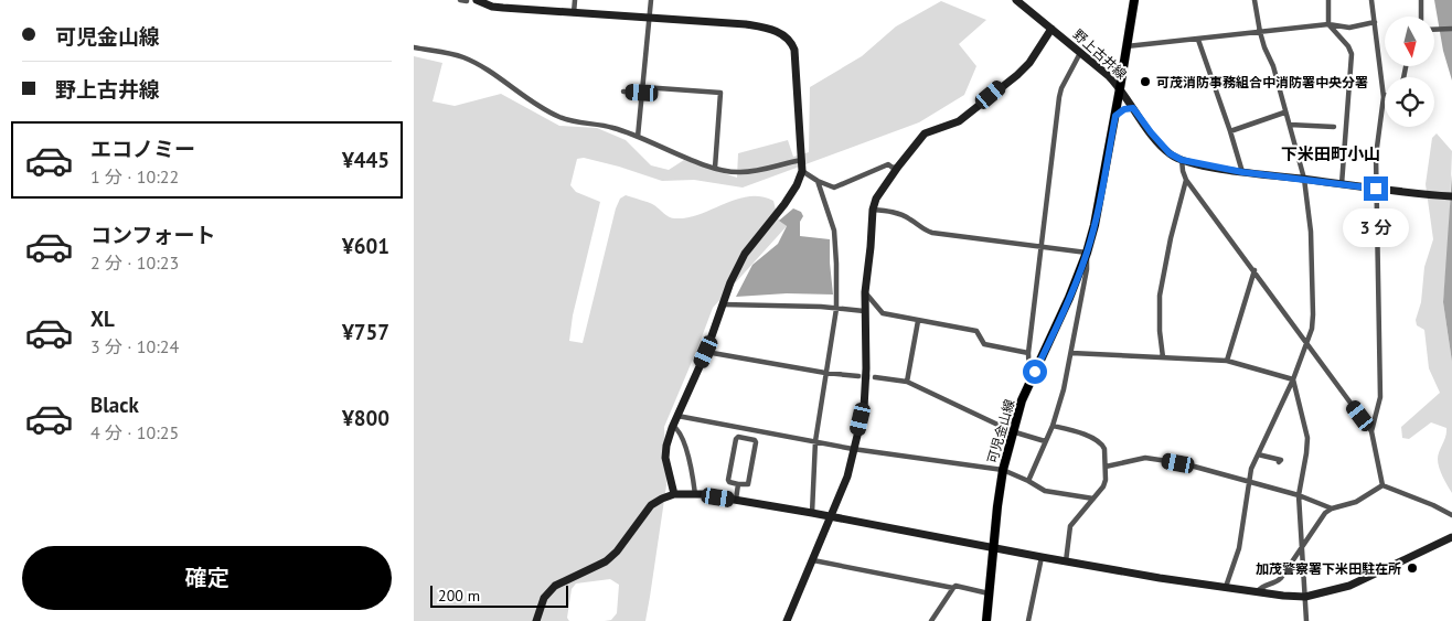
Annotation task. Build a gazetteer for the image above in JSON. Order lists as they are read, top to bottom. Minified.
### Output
{"streets":{"main road":["可児金山線"],"street":["野上古井線"]},"crossings":[["野上古井線","可児金山線"]],"districts":["下米田町小山"],"places":["可茂消防事務組合中消防署中央分署","加茂警察署下米田駐在所"],"scale_bar":"200 m","north":"bottom","page":{"banner":["可児金山線","野上古井線"],"list":[{"name":"エコノミー","note":"1 分 · 10:22","value":"¥445"},{"name":"コンフォート","note":"2 分 · 10:23","value":"¥601"},{"name":"XL","note":"3 分 · 10:24","value":"¥757"},{"name":"Black","note":"4 分 · 10:25","value":"¥800"}],"bubble":"3 分","buttons":"確定","scale":"200 m"}}
